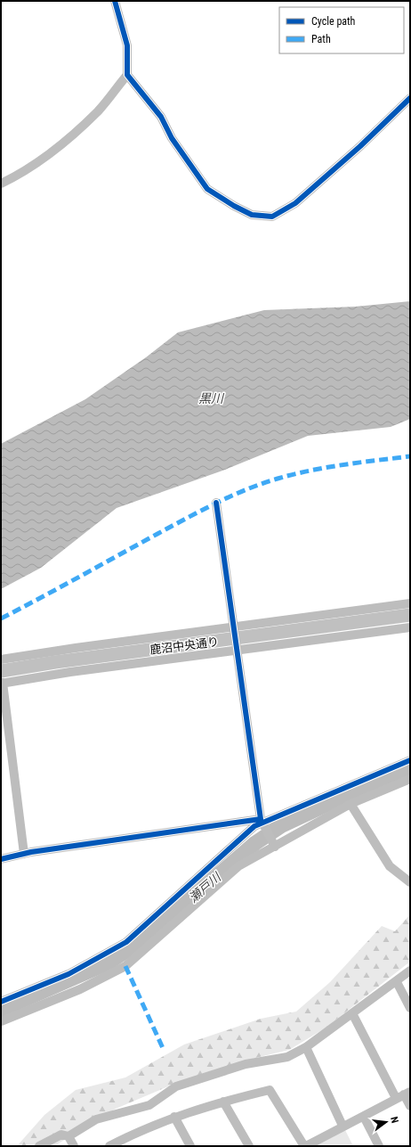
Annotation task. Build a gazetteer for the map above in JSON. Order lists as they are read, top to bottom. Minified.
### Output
{"streets":{"street":["鹿沼中央通り"]},"water":["黒川","瀬戸川"],"legend":["Cycle path","Path"],"north":"right"}
